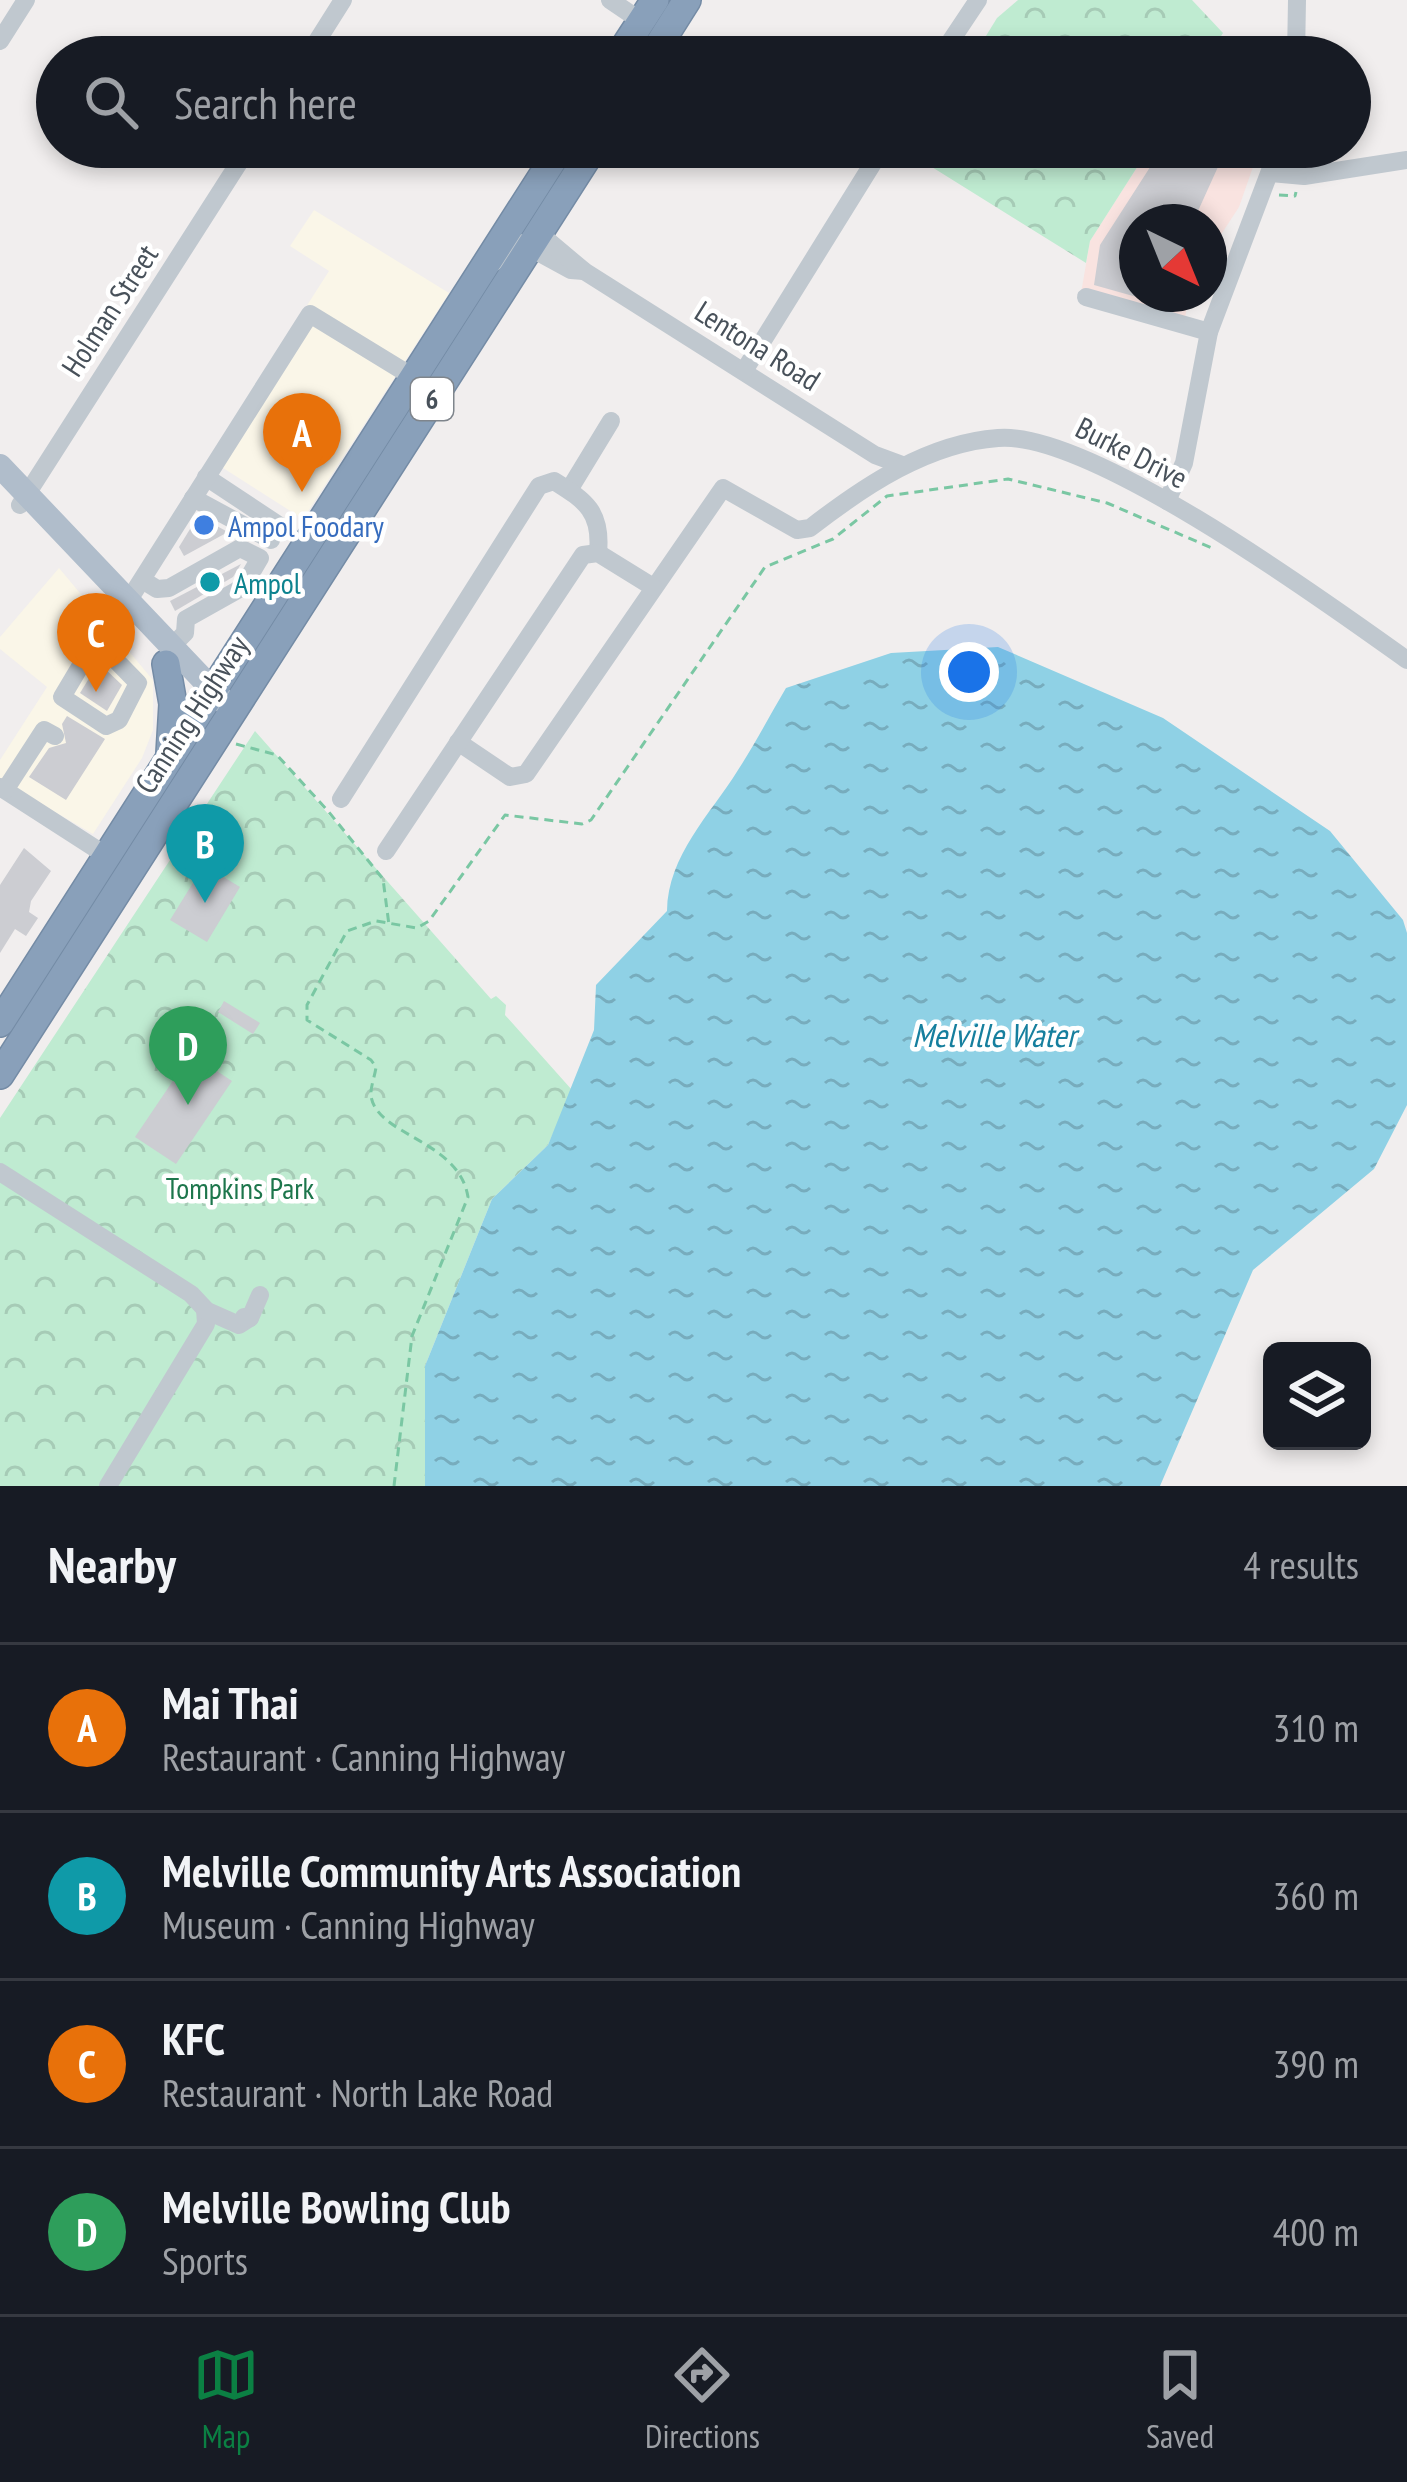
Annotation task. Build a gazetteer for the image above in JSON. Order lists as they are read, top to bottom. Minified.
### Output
{"streets":{"highway":["6","Canning Highway"],"street":["Holman Street","Lentona Road","Burke Drive"]},"crossings":[["Lentona Road","Burke Drive"],["Lentona Road","Canning Highway"]],"water":["Melville Water"],"parks":["Tompkins Park"],"places":["Ampol Foodary","Ampol"],"north":"bottom right","page":{"search":"Search here","pins":["A","C","B","D"],"heading":["Nearby","4 results"],"list":[{"mark":"A","name":"Mai Thai","note":"Restaurant · Canning Highway","value":"310 m"},{"mark":"B","name":"Melville Community Arts Association","note":"Museum · Canning Highway","value":"360 m"},{"mark":"C","name":"KFC","note":"Restaurant · North Lake Road","value":"390 m"},{"mark":"D","name":"Melville Bowling Club","note":"Sports","value":"400 m"}],"nav":["Map","Directions","Saved"]}}
